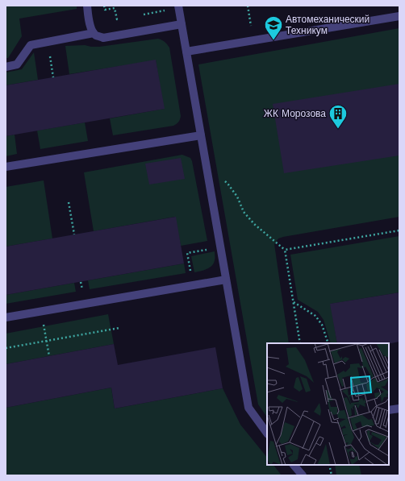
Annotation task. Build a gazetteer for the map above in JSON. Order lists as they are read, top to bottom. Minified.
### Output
{"places":{"school or university":["Автомеханический Техникум"],"building":["ЖК Морозова"]}}
